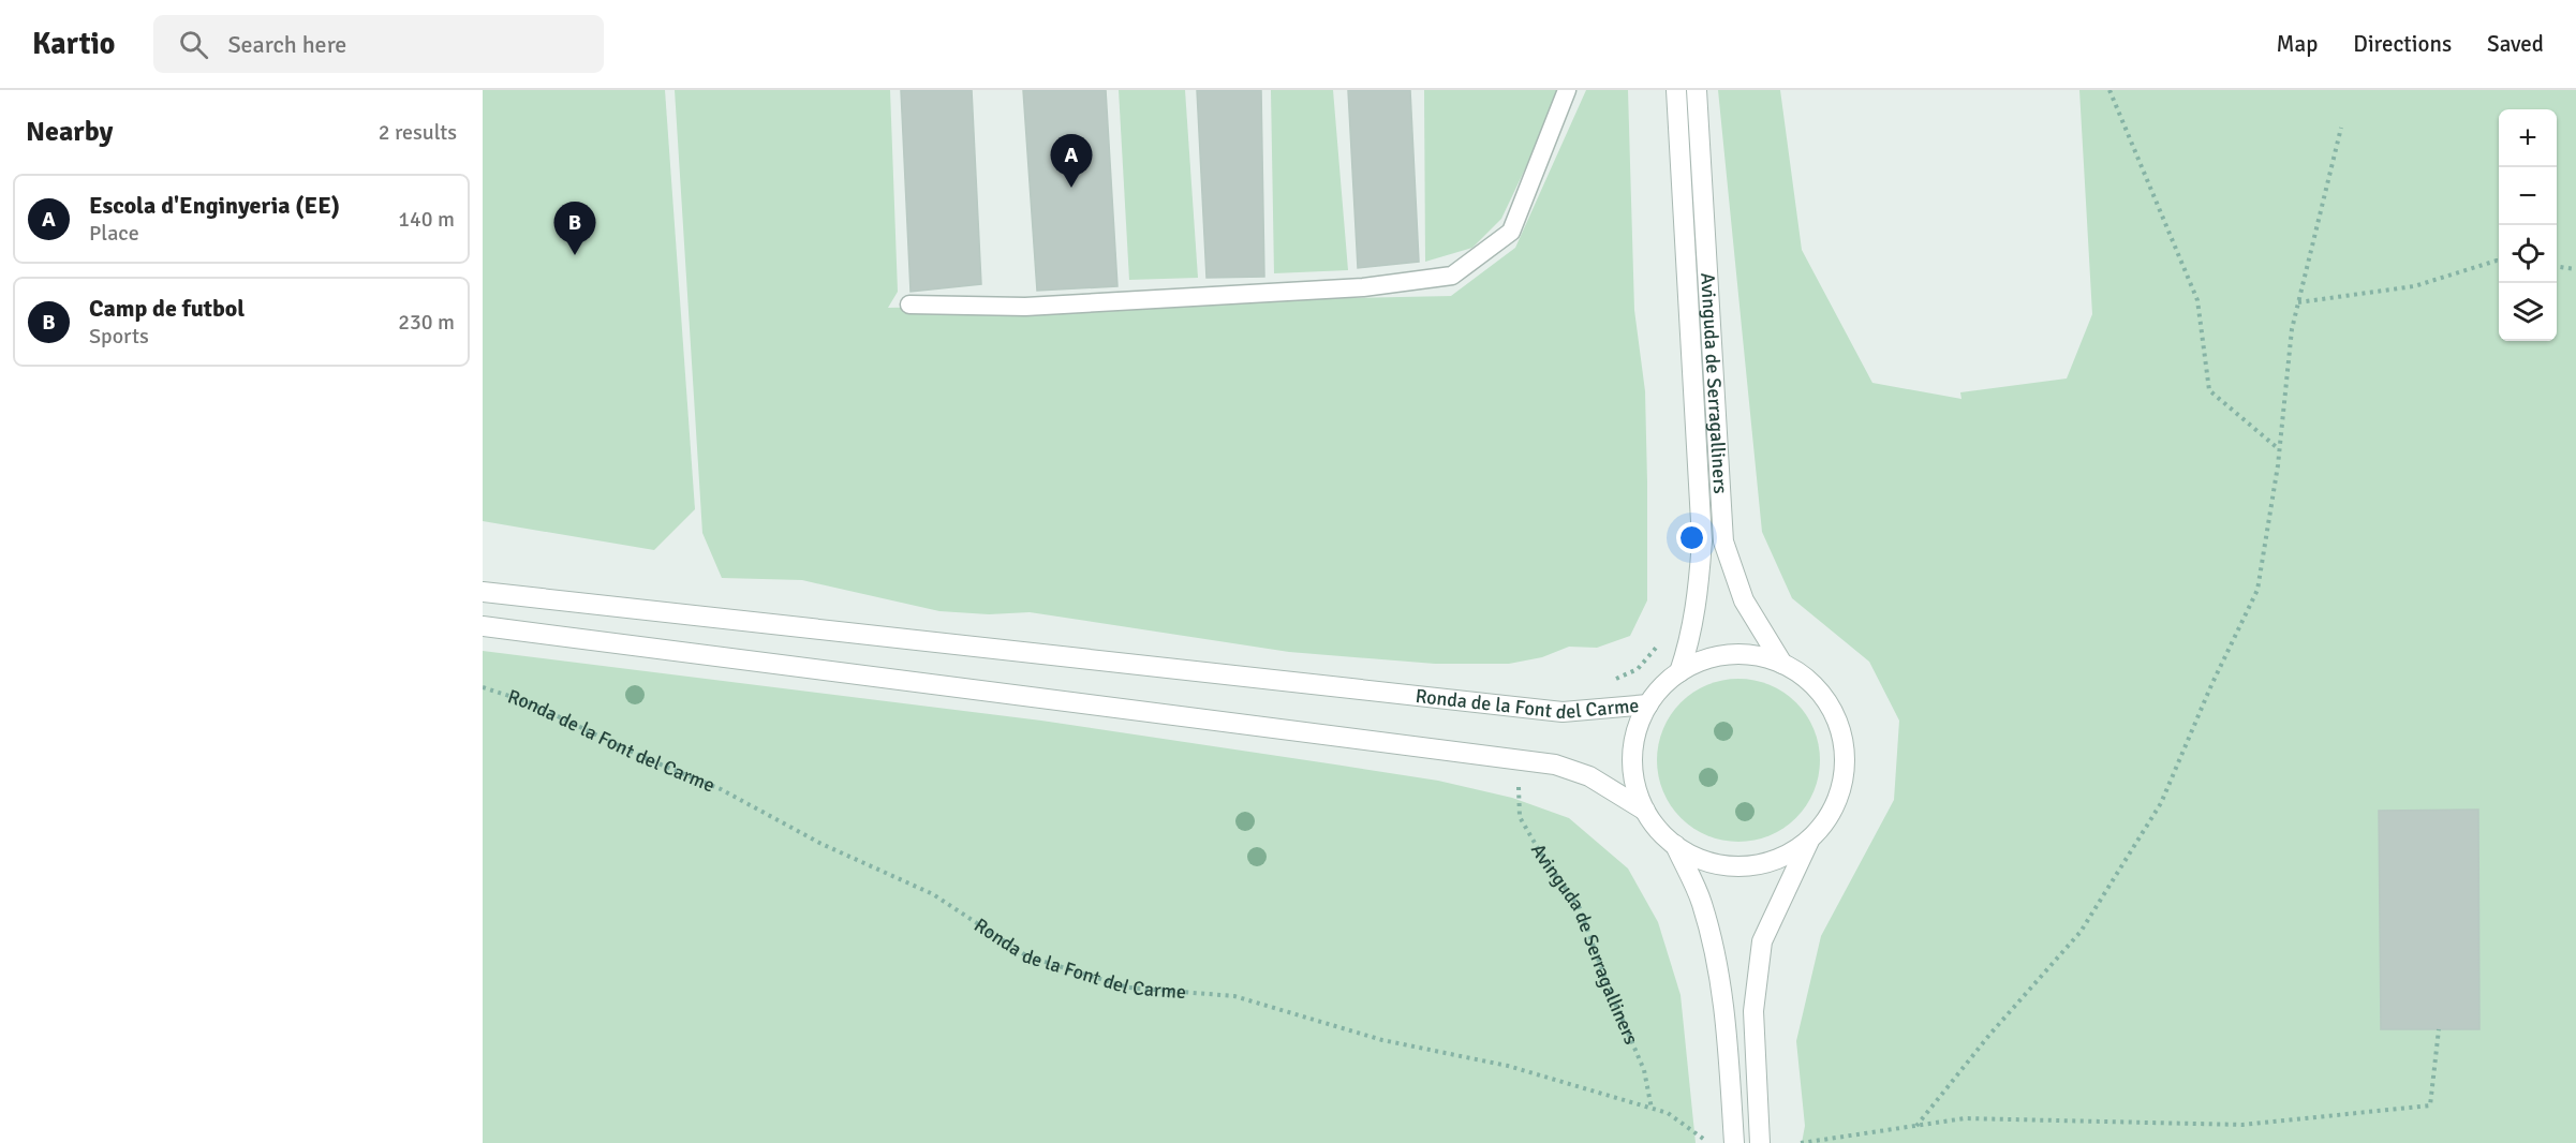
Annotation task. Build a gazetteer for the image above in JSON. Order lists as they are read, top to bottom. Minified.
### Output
{"streets":{"street":["Avinguda de Serragalliners","Ronda de la Font del Carme"]},"crossings":[["Avinguda de Serragalliners","Ronda de la Font del Carme"]],"page":{"header":"Kartio","search":"Search here","nav":["Map","Directions","Saved"],"heading":["Nearby","2 results"],"map_buttons":["+","−"],"pins":["A","B"],"list":[{"mark":"A","name":"Escola d'Enginyeria (EE)","note":"Place","value":"140 m"},{"mark":"B","name":"Camp de futbol","note":"Sports","value":"230 m"}]}}
